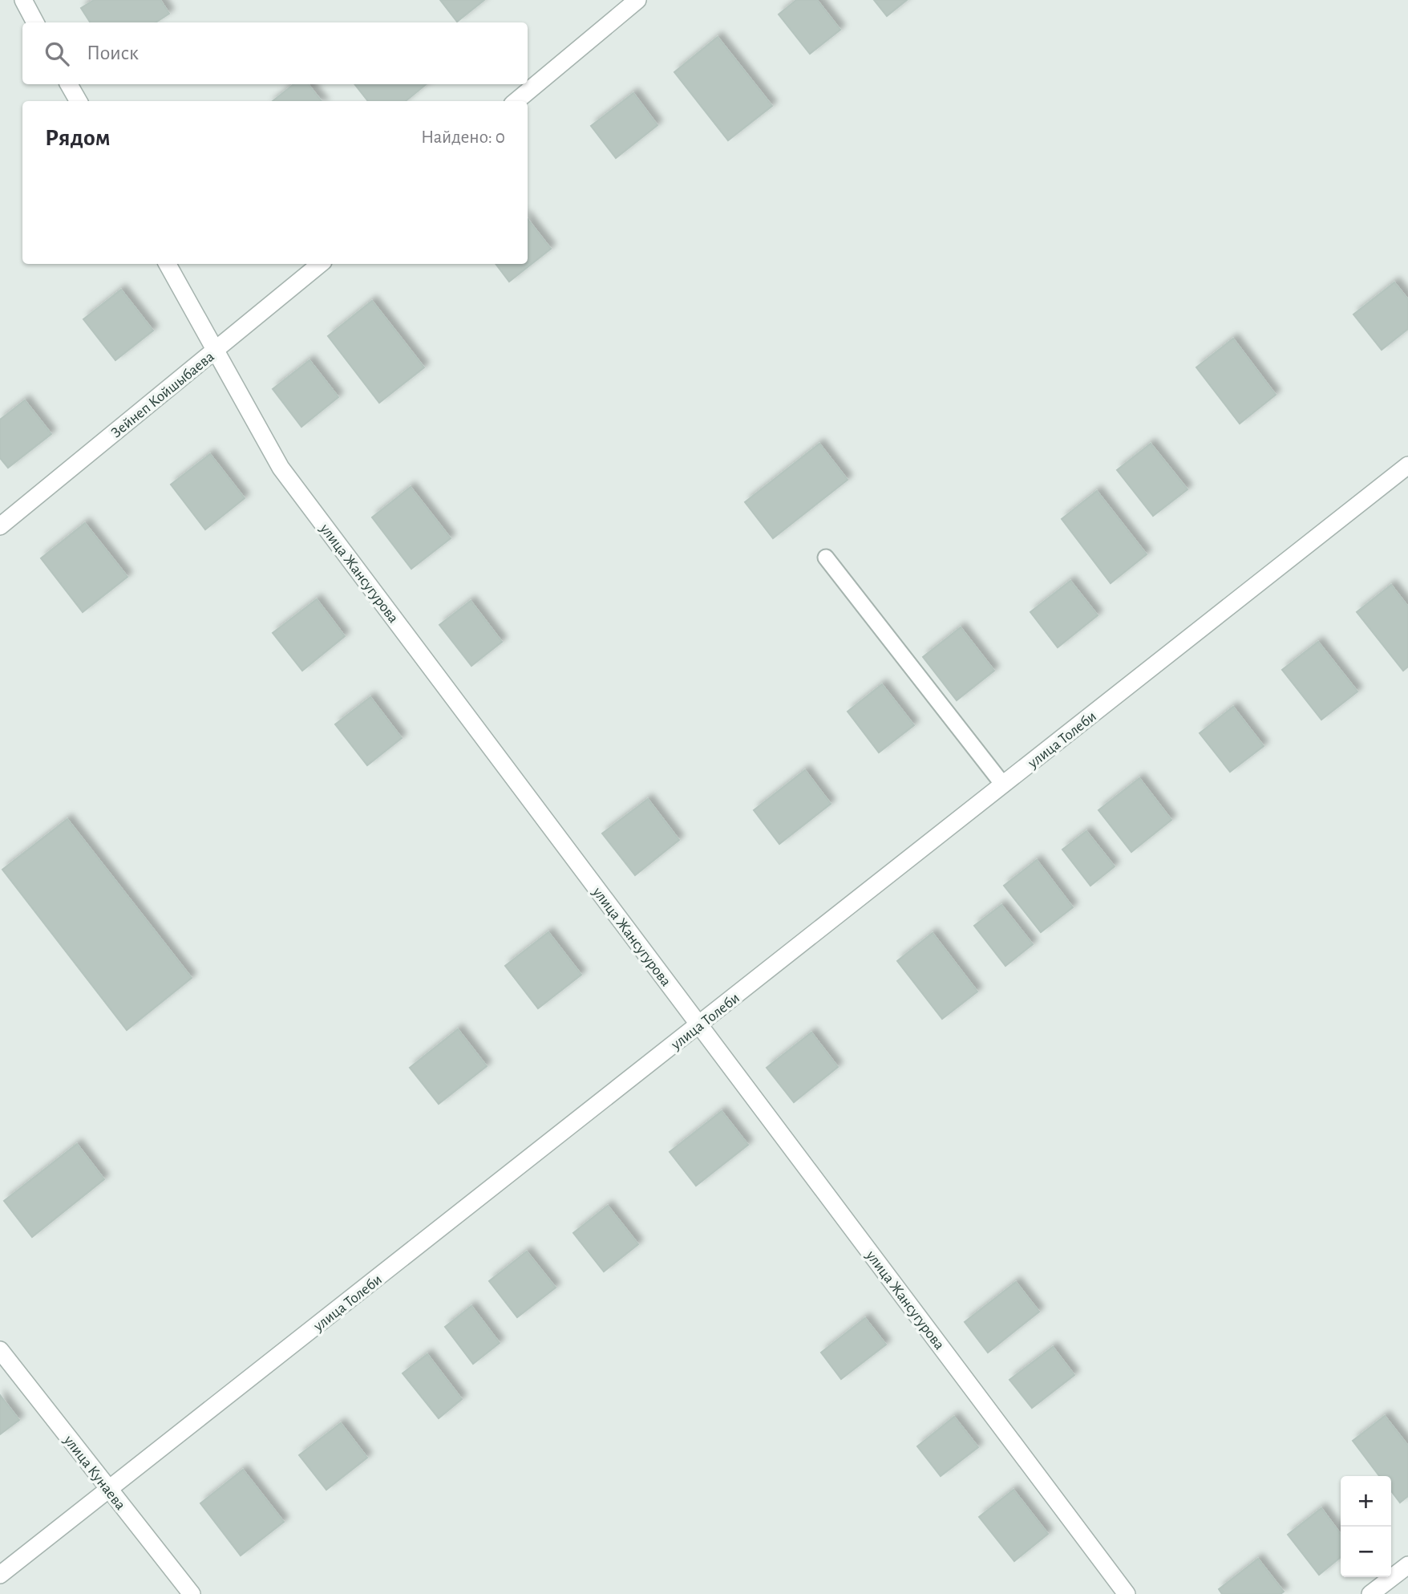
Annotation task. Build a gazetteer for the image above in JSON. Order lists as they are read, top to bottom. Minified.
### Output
{"streets":{"street":["Зейнеп Койшыбаева","улица Жансугурова","улица Толеби","улица Кунаева"]},"crossings":[["Зейнеп Койшыбаева","улица Жансугурова"],["улица Жансугурова","улица Толеби"],["улица Толеби","улица Кунаева"]],"page":{"search":"Поиск","heading":["Рядом","Найдено: 0"],"map_buttons":["+","−"]}}
